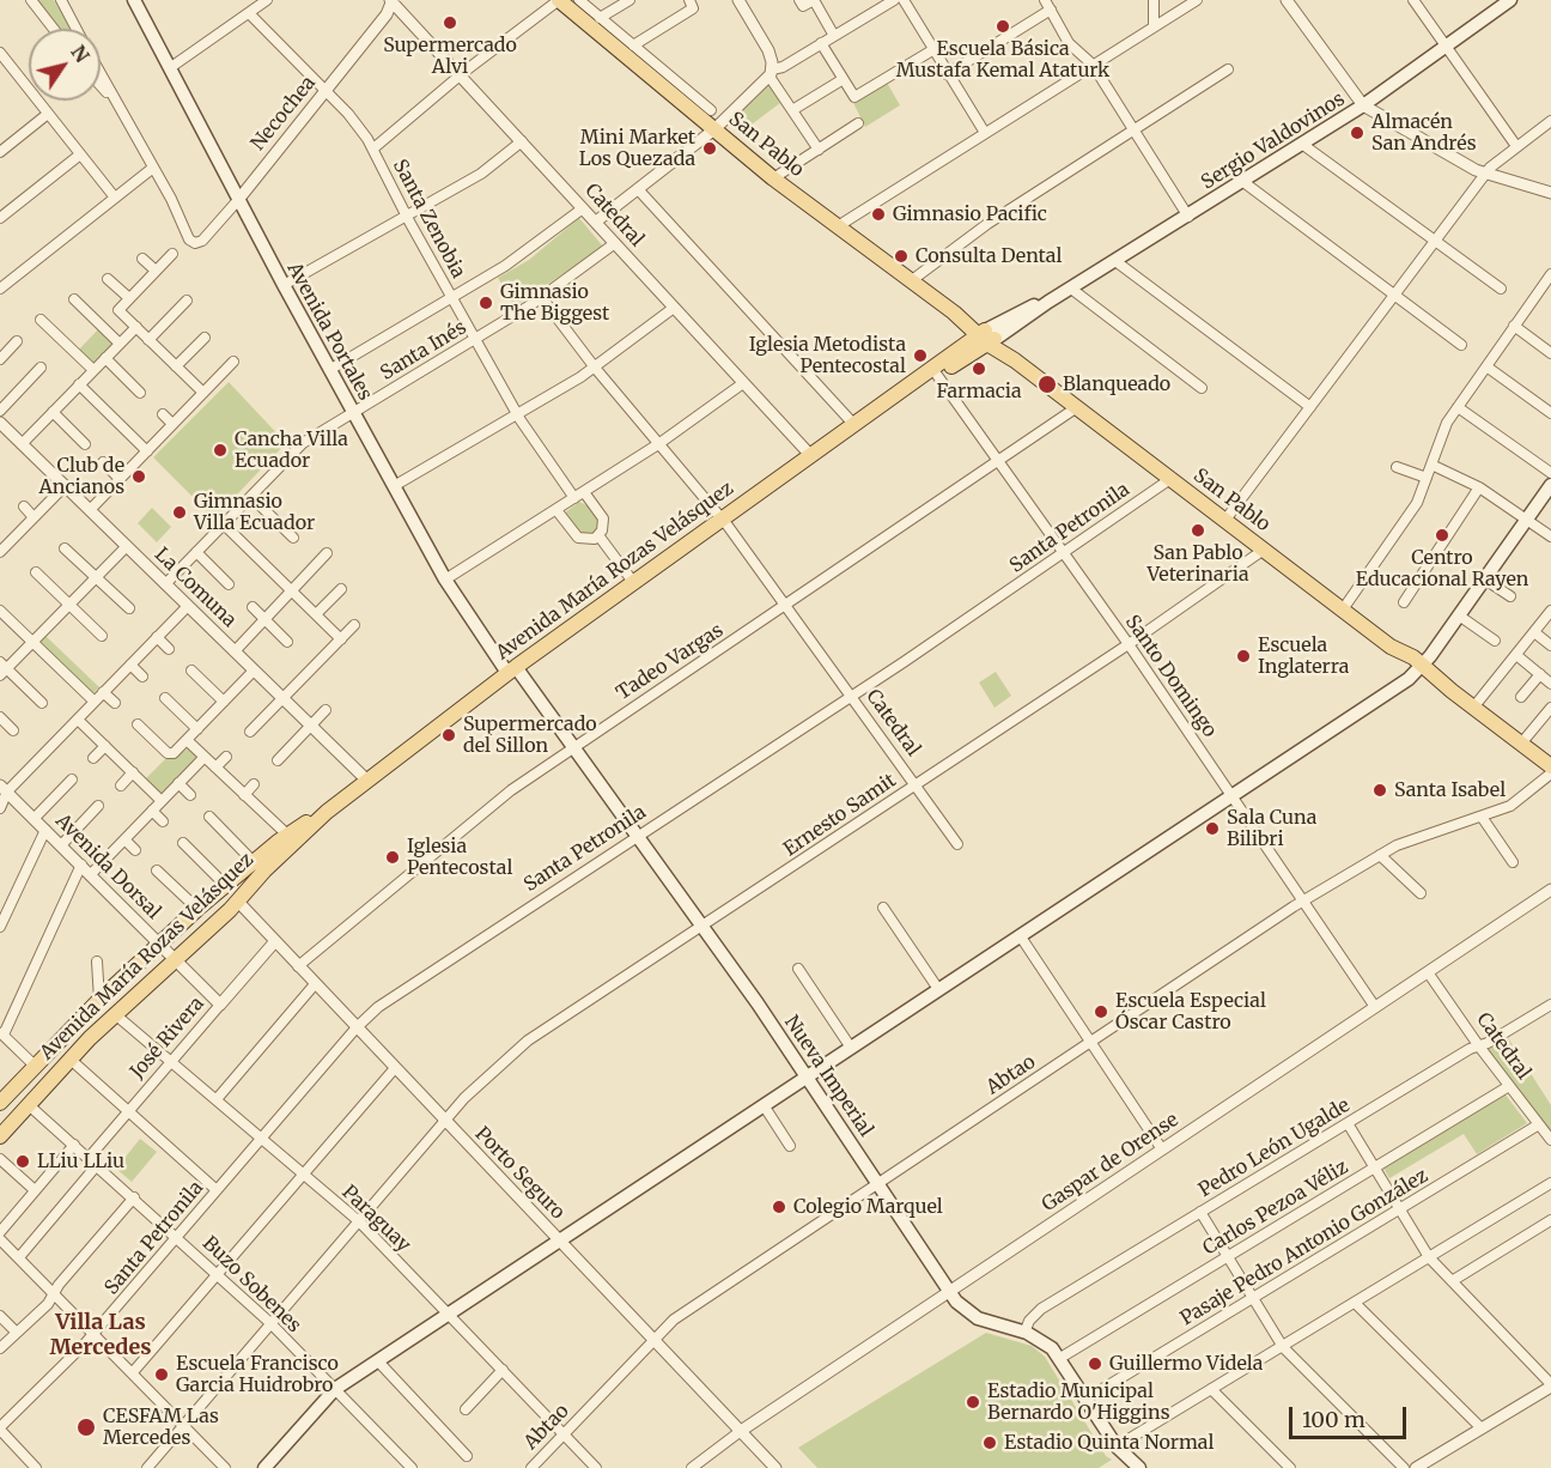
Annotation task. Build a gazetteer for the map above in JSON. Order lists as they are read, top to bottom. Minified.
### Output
{"streets":{"main road":["Sergio Valdovinos","San Pablo","Avenida Portales","Avenida María Rozas Velásquez","Nueva Imperial"],"street":["Necochea","Catedral","Santa Zenobia","Santa Inés","Santa Petronila","La Comuna","Tadeo Vargas","Santo Domingo","Ernesto Samit","Avenida Dorsal","José Rivera","Abtao","Pedro León Ugalde","Gaspar de Orense","Porto Seguro","Carlos Pezoa Véliz","Paraguay","Pasaje Pedro Antonio González","Buzo Sobenes"]},"crossings":[["Necochea","Catedral"],["Necochea","Santa Zenobia"],["Necochea","Avenida Portales"],["Sergio Valdovinos","San Pablo"],["Sergio Valdovinos","Avenida María Rozas Velásquez"],["San Pablo","Santa Petronila"],["San Pablo","Avenida María Rozas Velásquez"],["San Pablo","Tadeo Vargas"],["San Pablo","Ernesto Samit"],["Catedral","Santa Inés"],["Catedral","Santa Petronila"],["Catedral","Avenida María Rozas Velásquez"],["Catedral","Tadeo Vargas"],["Catedral","Ernesto Samit"],["Catedral","Pedro León Ugalde"],["Catedral","Gaspar de Orense"],["Catedral","Carlos Pezoa Véliz"],["Catedral","Pasaje Pedro Antonio González"],["Santa Zenobia","Santa Inés"],["Santa Zenobia","Avenida María Rozas Velásquez"],["Avenida Portales","Santa Inés"],["Avenida Portales","Avenida María Rozas Velásquez"],["Avenida Portales","Nueva Imperial"],["Santa Inés","La Comuna"],["Santa Petronila","Santo Domingo"],["Santa Petronila","Nueva Imperial"],["Santa Petronila","Porto Seguro"],["Santa Petronila","Paraguay"],["Santa Petronila","Buzo Sobenes"],["Avenida María Rozas Velásquez","La Comuna"],["Avenida María Rozas Velásquez","Santo Domingo"],["Avenida María Rozas Velásquez","Avenida Dorsal"],["Avenida María Rozas Velásquez","Nueva Imperial"],["Avenida María Rozas Velásquez","Porto Seguro"],["Avenida María Rozas Velásquez","Paraguay"],["Avenida María Rozas Velásquez","Buzo Sobenes"],["Tadeo Vargas","Santo Domingo"],["Tadeo Vargas","Nueva Imperial"],["Tadeo Vargas","Porto Seguro"],["Santo Domingo","Ernesto Samit"],["Santo Domingo","Abtao"],["Santo Domingo","Gaspar de Orense"],["Ernesto Samit","Nueva Imperial"],["Ernesto Samit","Porto Seguro"],["Ernesto Samit","Paraguay"],["Ernesto Samit","Buzo Sobenes"],["Avenida Dorsal","José Rivera"],["José Rivera","Porto Seguro"],["José Rivera","Paraguay"],["José Rivera","Buzo Sobenes"],["Abtao","Nueva Imperial"],["Abtao","Porto Seguro"],["Abtao","Paraguay"],["Nueva Imperial","Pedro León Ugalde"],["Nueva Imperial","Gaspar de Orense"],["Nueva Imperial","Carlos Pezoa Véliz"],["Nueva Imperial","Pasaje Pedro Antonio González"],["Gaspar de Orense","Porto Seguro"]],"districts":["Villa Las Mercedes"],"places":["Supermercado Alvi","Escuela Básica Mustafa Kemal Ataturk","Almacén San Andrés","Mini Market Los Quezada","Gimnasio Pacific","Consulta Dental","Gimnasio The Biggest","Iglesia Metodista Pentecostal","Farmacia","Blanqueado","Cancha Villa Ecuador","Club de Ancianos","Gimnasio Villa Ecuador","San Pablo Veterinaria","Centro Educacional Rayen","Escuela Inglaterra","Supermercado del Sillon","Santa Isabel","Sala Cuna Bilibri","Iglesia Pentecostal","Escuela Especial Óscar Castro","LLiu LLiu","Colegio Marquel","Guillermo Videla","Escuela Francisco Garcia Huidrobro","Estadio Municipal Bernardo O'Higgins","CESFAM Las Mercedes","Estadio Quinta Normal"],"scale_bar":"100 m","north":"top right"}
